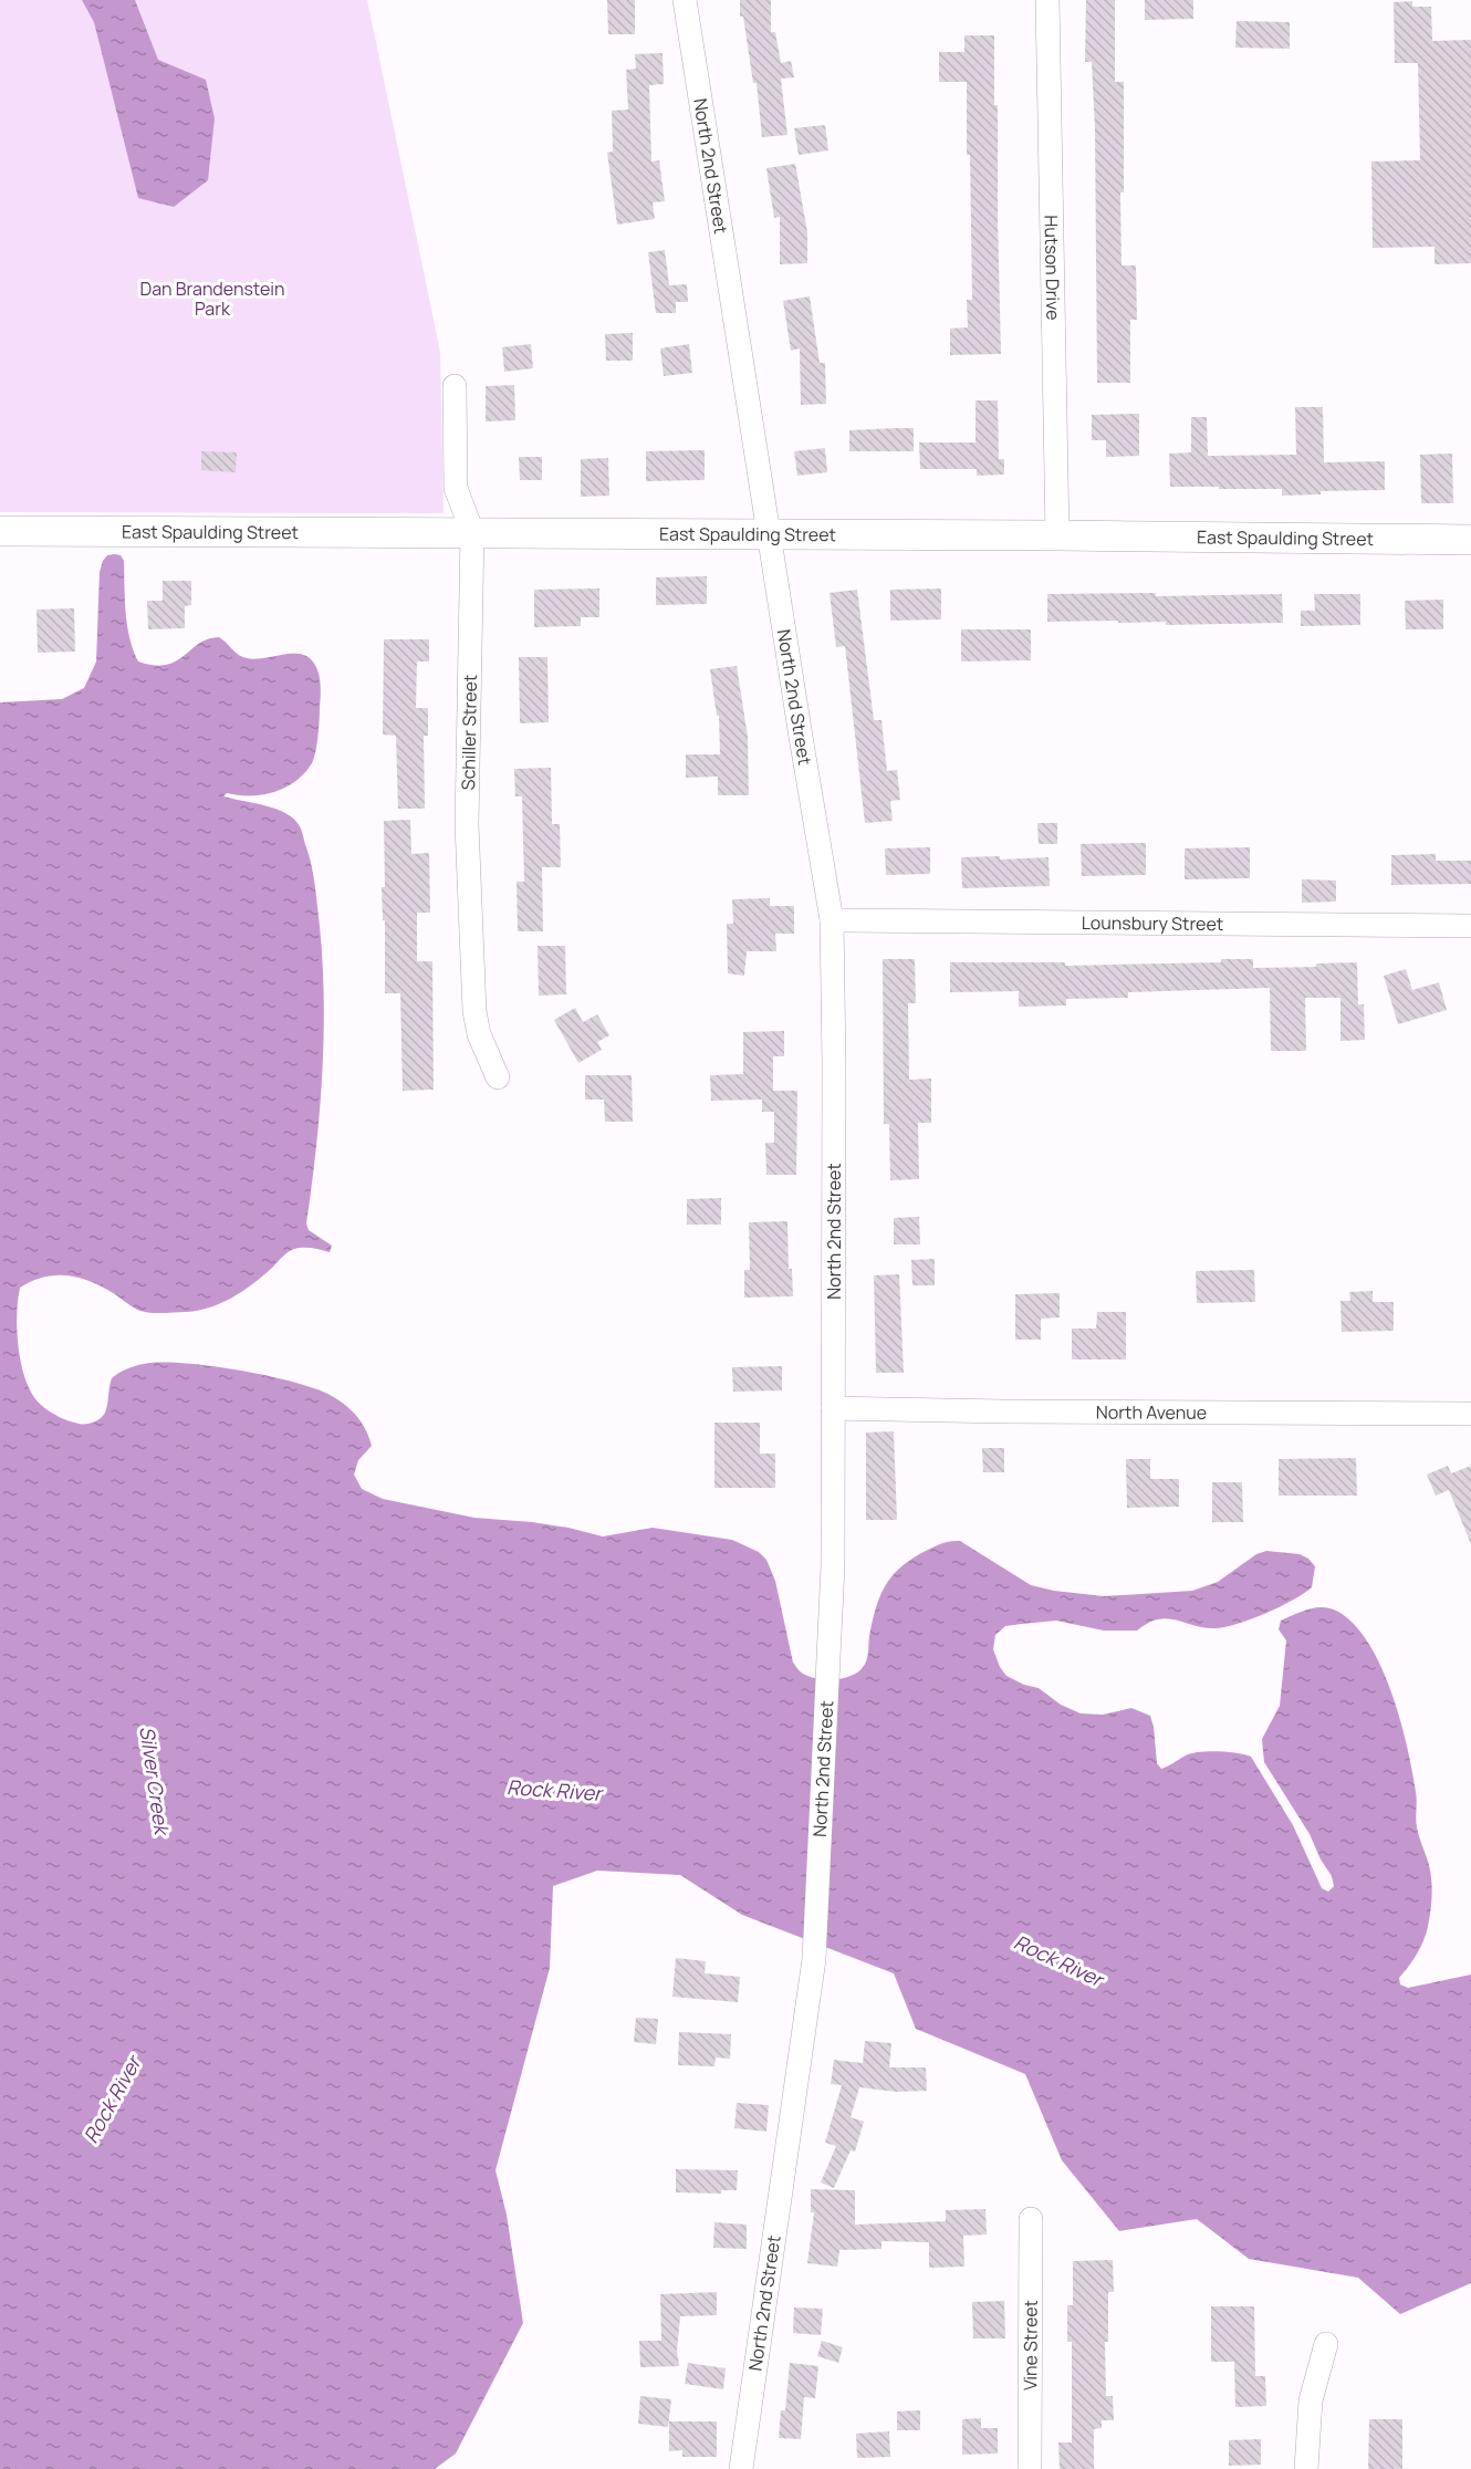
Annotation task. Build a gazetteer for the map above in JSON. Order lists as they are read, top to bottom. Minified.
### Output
{"streets":{"street":["North 2nd Street","Hutson Drive","East Spaulding Street","Schiller Street","Lounsbury Street","North Avenue","Vine Street"]},"crossings":[["North 2nd Street","East Spaulding Street"],["North 2nd Street","Lounsbury Street"],["North 2nd Street","North Avenue"],["Hutson Drive","East Spaulding Street"],["East Spaulding Street","Schiller Street"]],"water":["Silver Creek","Rock River"],"parks":["Dan Brandenstein Park"]}
